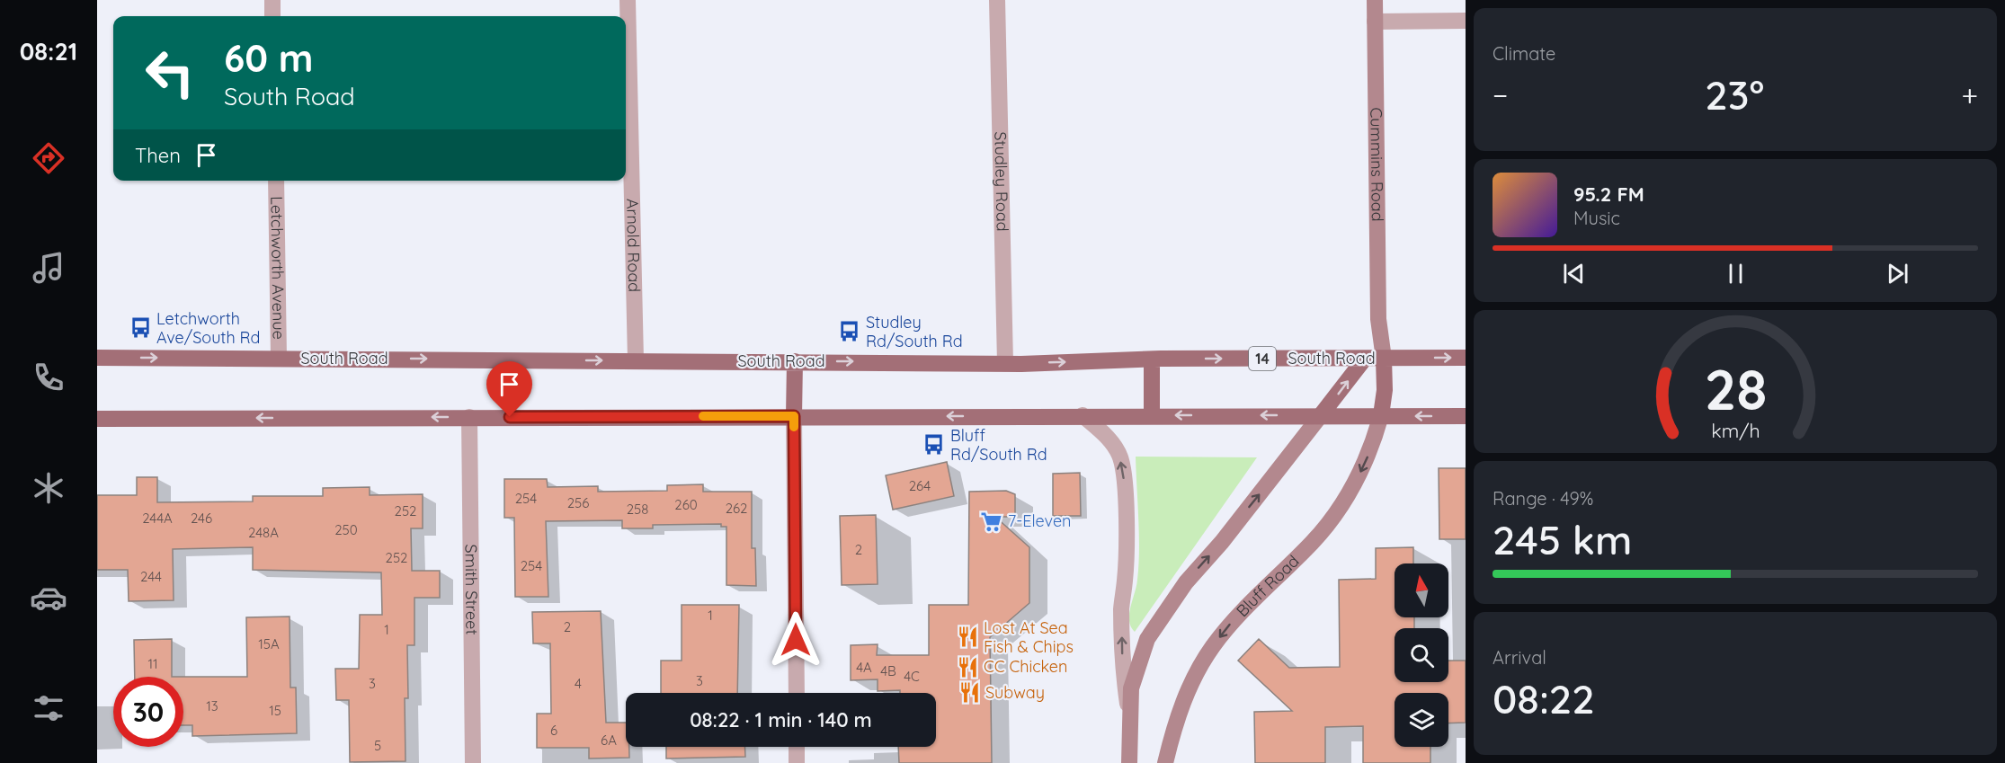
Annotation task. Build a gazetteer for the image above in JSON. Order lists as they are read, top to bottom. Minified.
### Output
{"streets":{"main road":["Cummins Road","South Road","14","Bluff Road"],"street":["Studley Road","Arnold Road","Letchworth Avenue","Smith Street"]},"crossings":[["Cummins Road","South Road"],["Studley Road","South Road"],["Arnold Road","South Road"],["Letchworth Avenue","South Road"]],"places":{"bus stop":["Letchworth Ave/South Rd","Studley Rd/South Rd","Bluff Rd/South Rd"],"supermarket":["7-Eleven"],"restaurant":["Lost At Sea Fish & Chips","CC Chicken","Subway"]},"house_numbers":["264","254","256","260","262","258","252","244A","246","250","248A","2","252","254","244","1","2","1","15A","11","4A","4B","4C","3","3","4","13","15","6","6A","5"],"north":"top","page":{"tabs":"08:21","tile":["Climate",["Range · 49%","245 km"],["Arrival","08:22"]],"turn":["60 m","South Road"],"heat":["−","23°","+"],"then":"Then","song":["95.2 FM","Music"],"limit":"30","trip":"08:22 · 1 min · 140 m","gauge":["28","km/h"]}}
